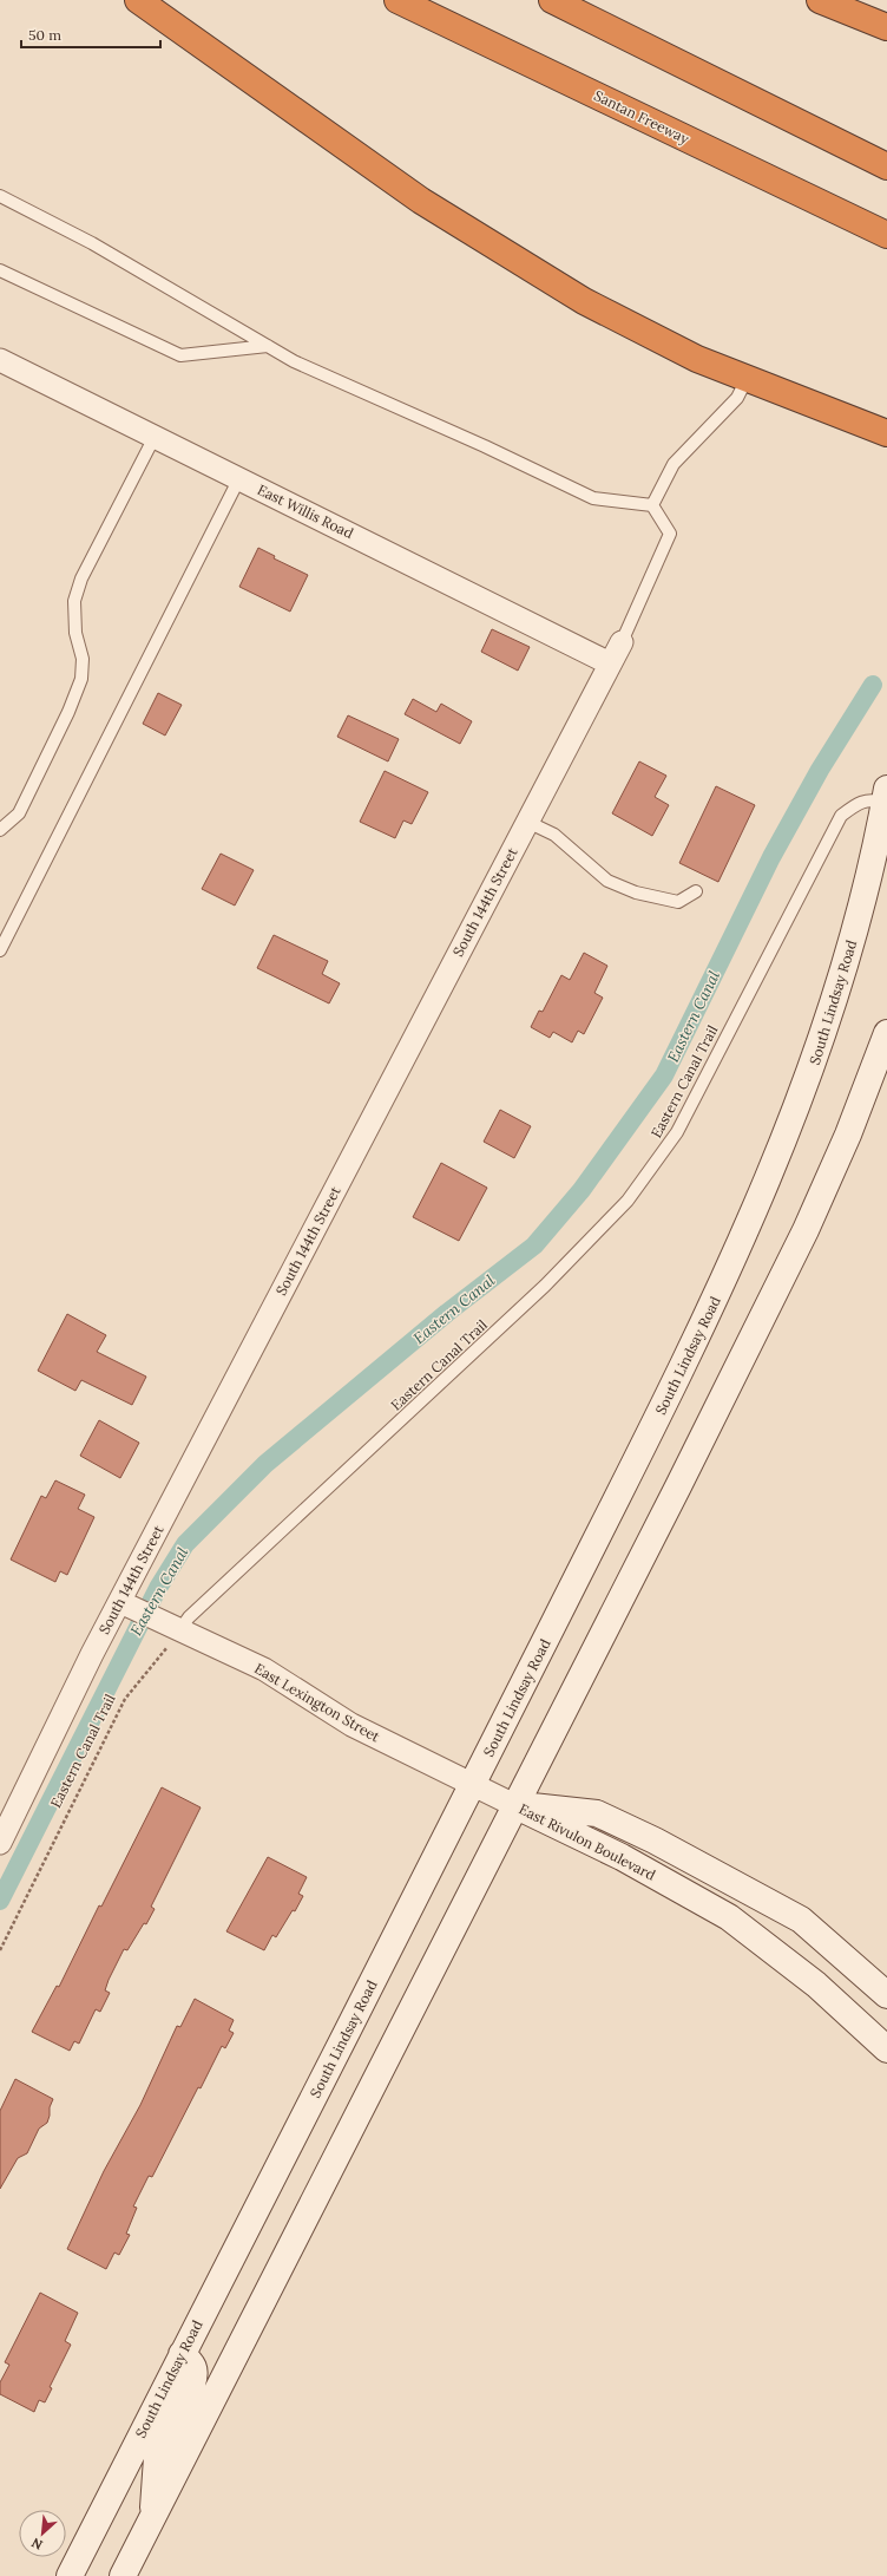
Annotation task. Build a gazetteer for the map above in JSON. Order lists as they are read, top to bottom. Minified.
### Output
{"streets":{"highway":["Santan Freeway"],"main road":["South Lindsay Road","East Rivulon Boulevard"],"street":["East Willis Road","South 144th Street","East Lexington Street"],"lane":["Eastern Canal Trail"]},"crossings":[["East Willis Road","South 144th Street"],["South 144th Street","East Lexington Street"],["South Lindsay Road","Eastern Canal Trail"],["South Lindsay Road","East Lexington Street"],["Eastern Canal Trail","East Lexington Street"],["East Lexington Street","East Rivulon Boulevard"]],"water":["Eastern Canal"],"scale_bar":"50 m","north":"bottom left"}
